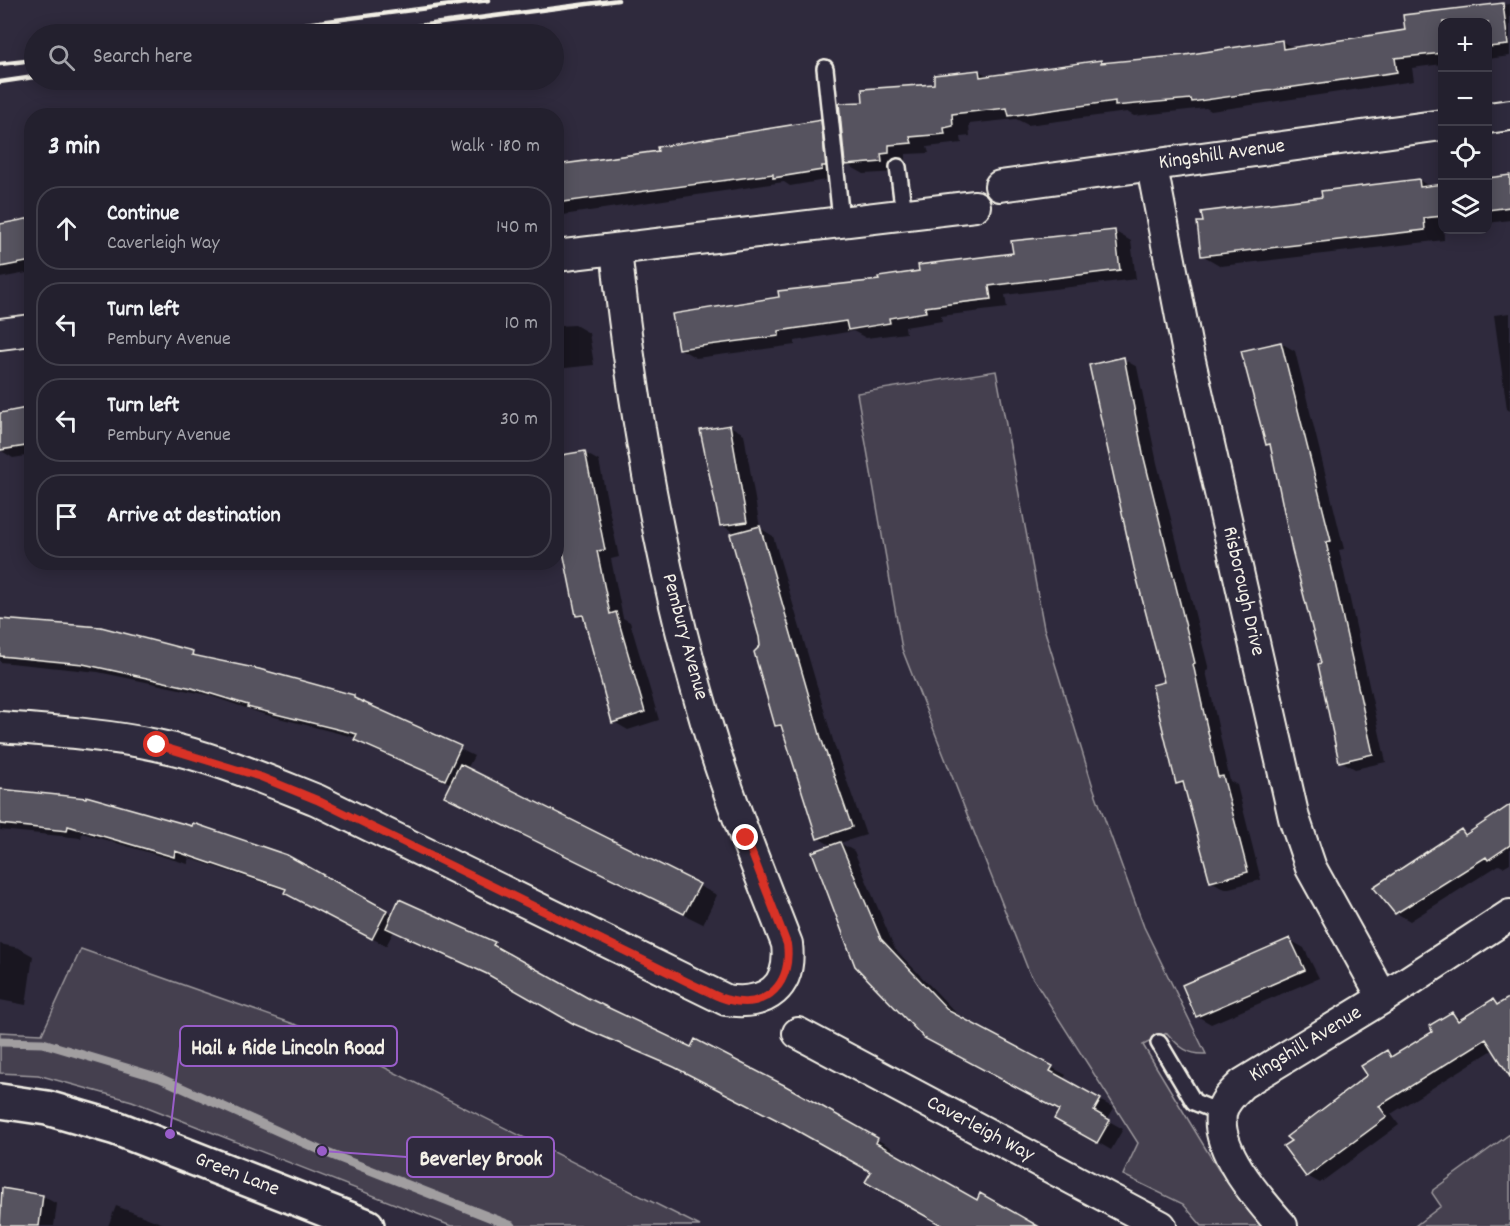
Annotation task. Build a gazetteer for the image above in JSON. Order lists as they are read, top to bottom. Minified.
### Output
{"streets":{"street":["Kingshill Avenue","Risborough Drive","Pembury Avenue","Caverleigh Way","Green Lane"]},"crossings":[["Kingshill Avenue","Risborough Drive"]],"places":["Hail & Ride Lincoln Road","Beverley Brook"],"page":{"map_buttons":["+","−"],"search":"Search here","heading":["3 min","Walk · 180 m"],"list":[["Continue","Caverleigh Way","140 m"],["Turn left","Pembury Avenue","10 m"],["Turn left","Pembury Avenue","30 m"],"Arrive at destination"]}}
